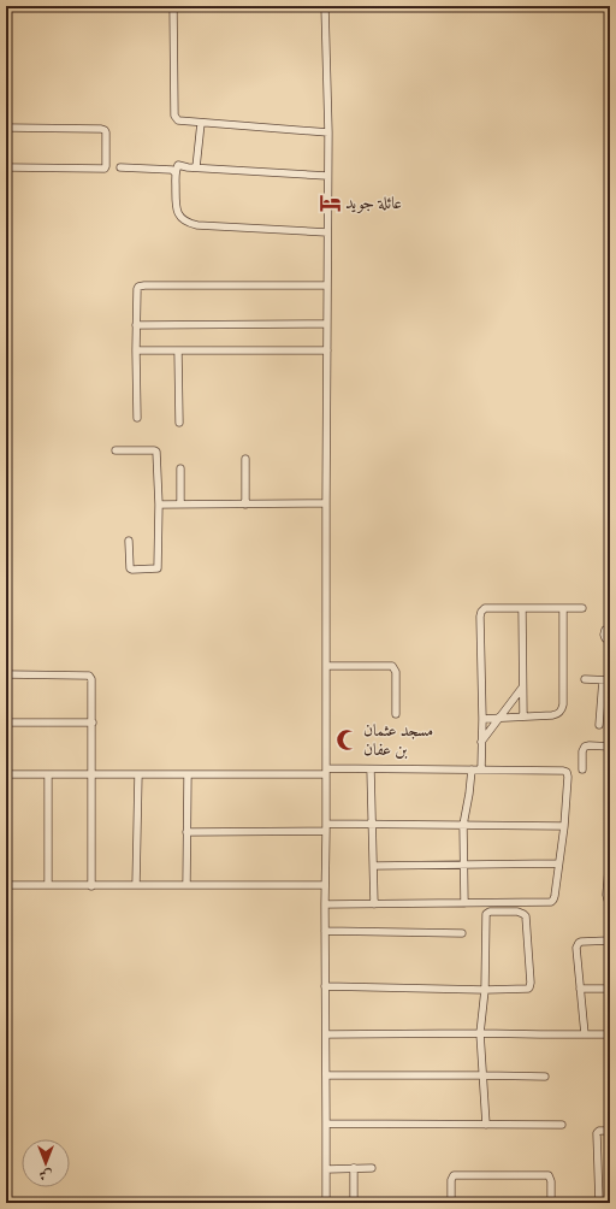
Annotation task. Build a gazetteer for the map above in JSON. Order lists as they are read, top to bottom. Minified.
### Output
{"places":{"hotel":["عائلة جويد"],"mosque":["مسجد عثمان بن عفان"]},"north":"bottom"}
